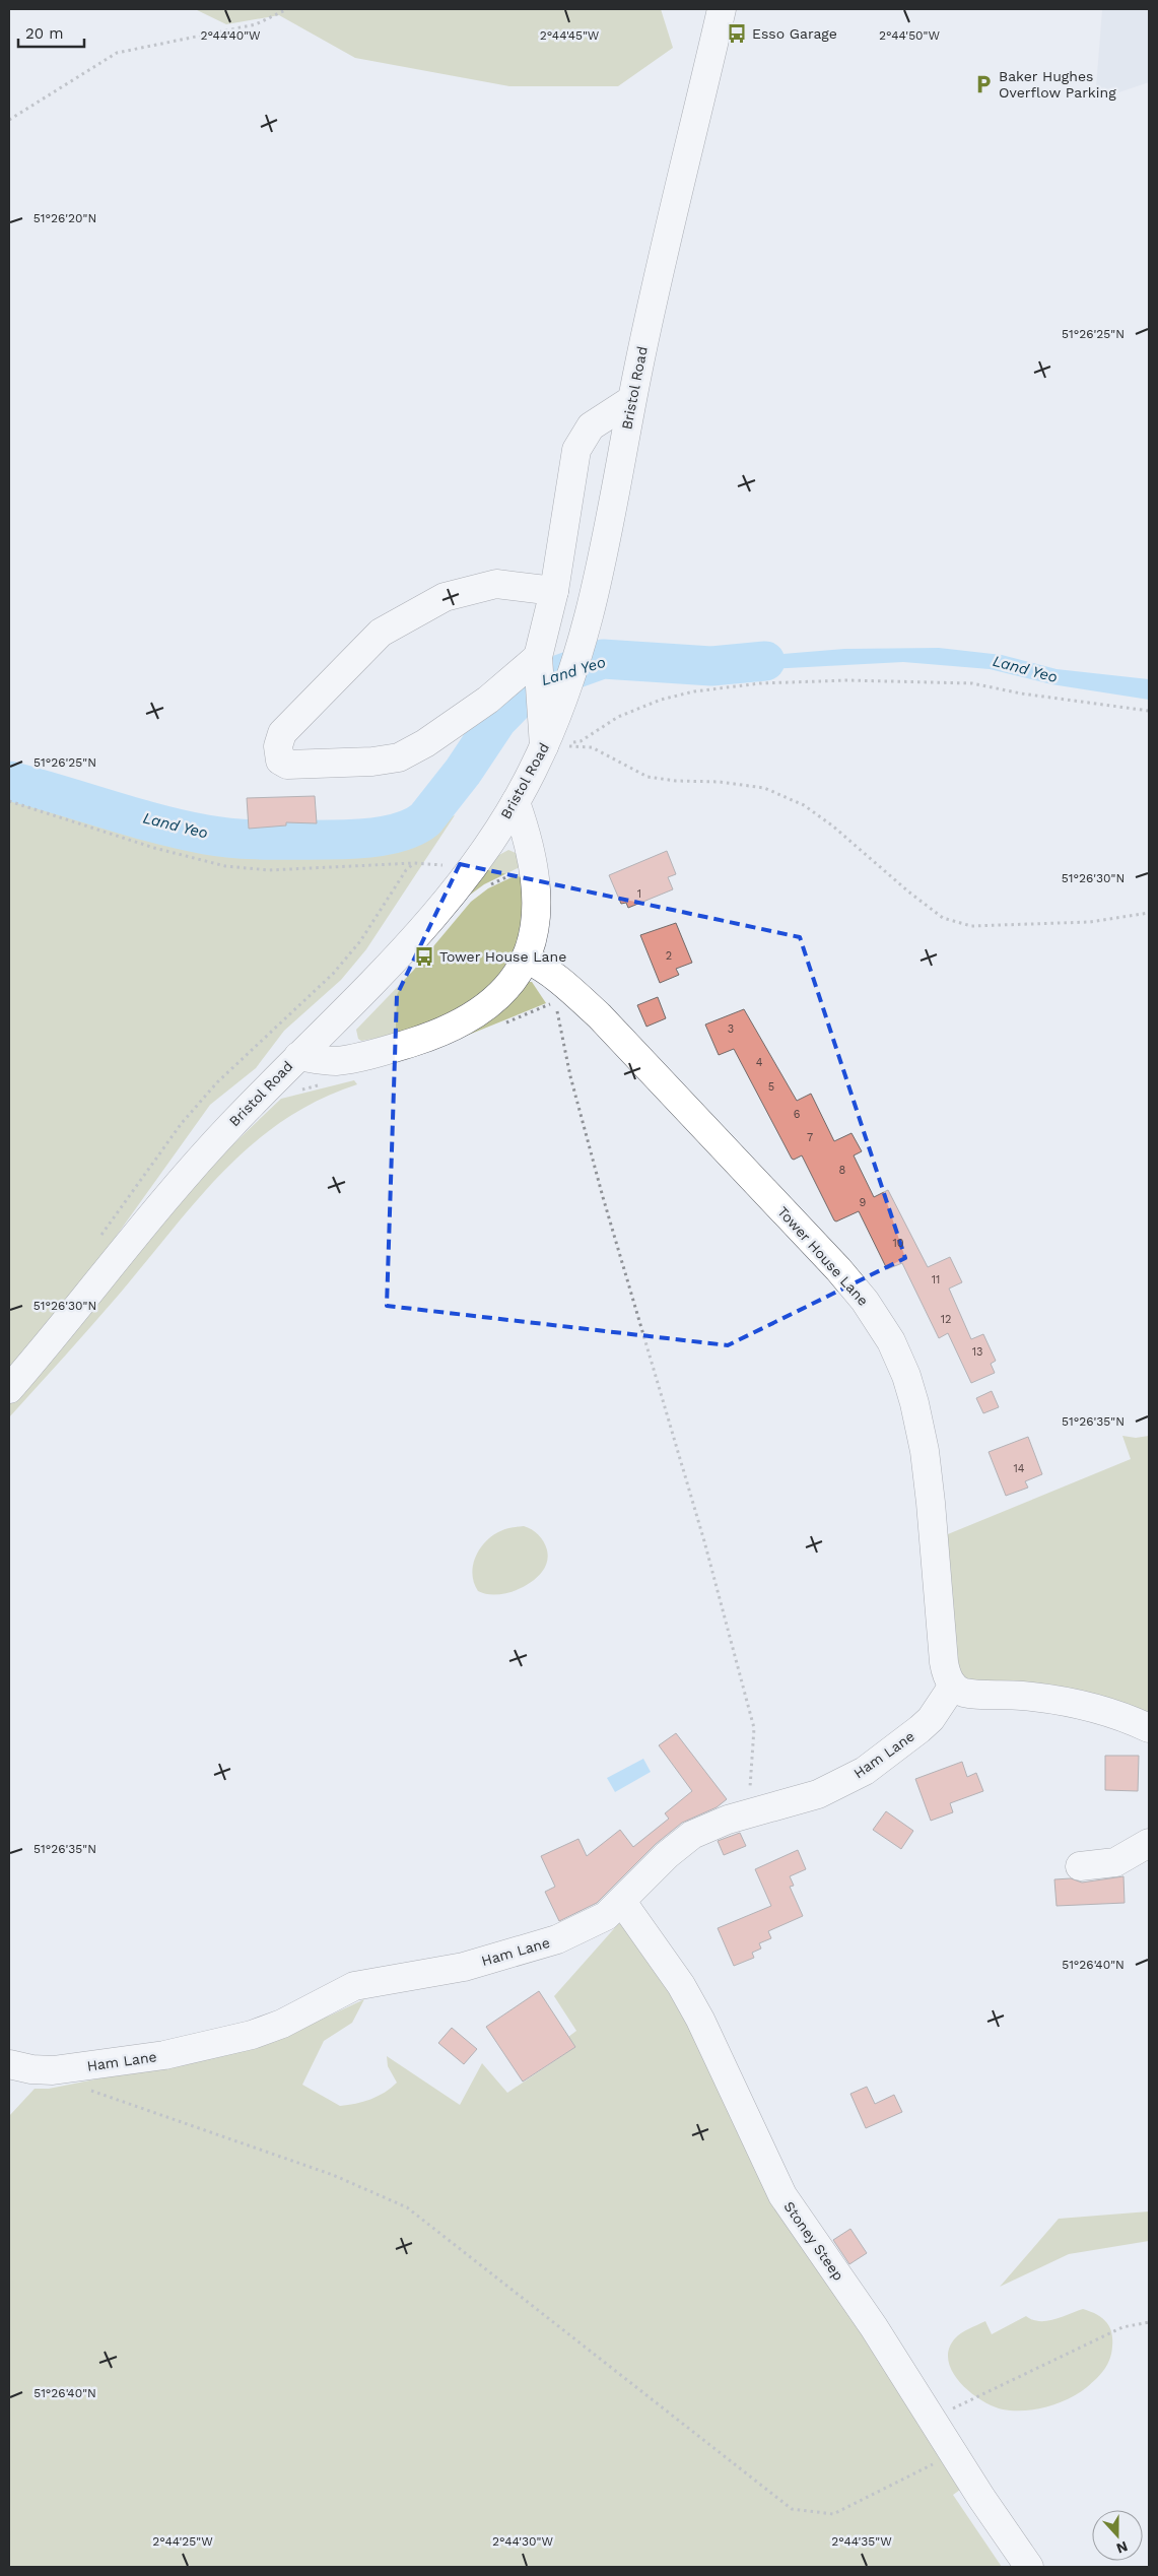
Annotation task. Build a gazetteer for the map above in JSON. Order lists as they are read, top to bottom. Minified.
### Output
{"streets":{"street":["Bristol Road","Tower House Lane","Ham Lane","Stoney Steep"]},"crossings":[["Tower House Lane","Ham Lane"],["Ham Lane","Stoney Steep"]],"water":["Land Yeo"],"places":{"bus stop":["Esso Garage","Tower House Lane"],"parking":["Baker Hughes Overflow Parking"]},"house_numbers":["1","2","3","4","5","6","7","8","9","10","11","12","13","14"],"scale_bar":"20 m","north":"bottom","coordinates":["2°44'40\"W","2°44'45\"W","2°44'50\"W","51°26'20\"N","51°26'25\"N","51°26'30\"N","51°26'35\"N","51°26'40\"N","2°44'25\"W","2°44'30\"W","2°44'35\"W"]}
